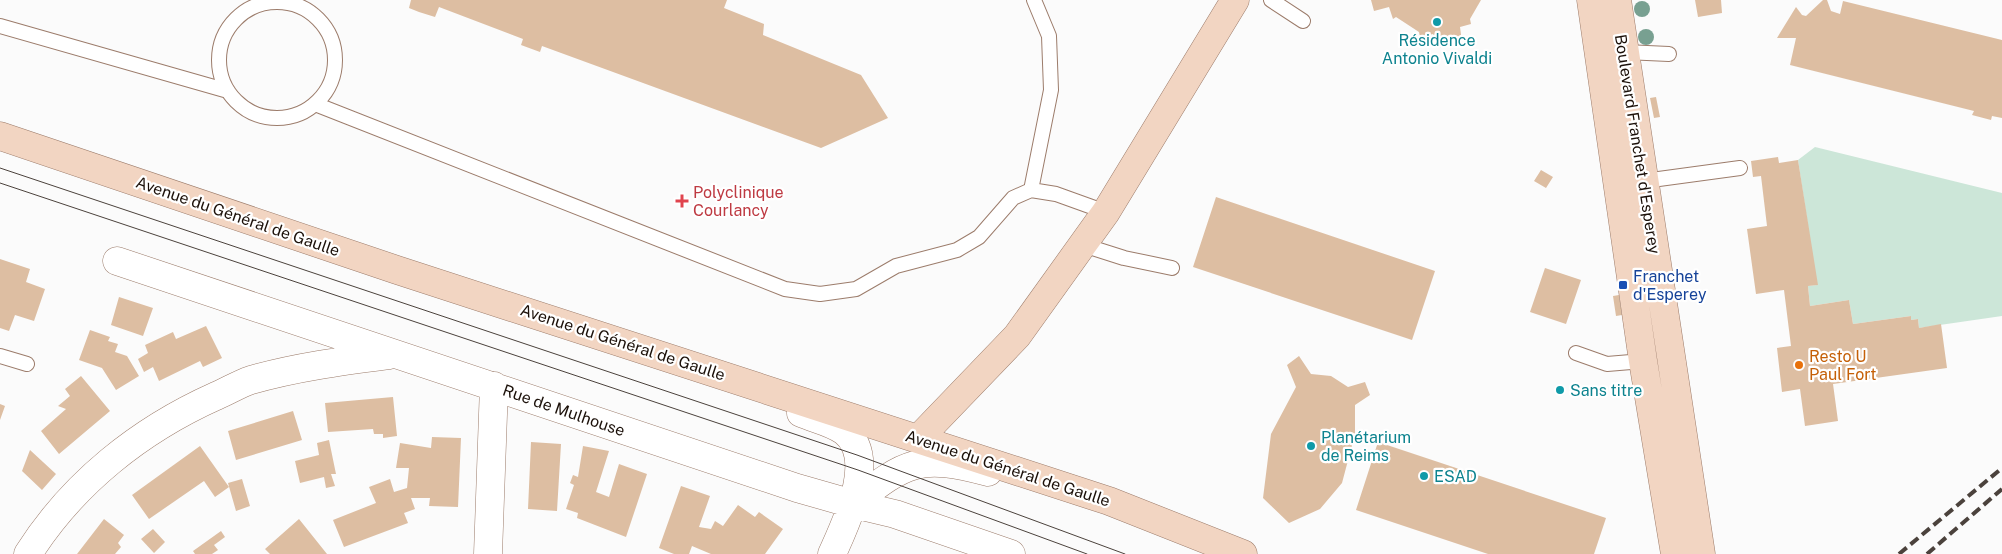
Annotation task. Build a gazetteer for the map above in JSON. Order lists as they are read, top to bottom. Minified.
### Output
{"streets":{"street":["Boulevard Franchet d'Esperey","Avenue du Général de Gaulle","Rue de Mulhouse"]},"places":{"other":["Résidence Antonio Vivaldi","Resto U Paul Fort","Sans titre","Planétarium de Reims","ESAD"],"health":["Polyclinique Courlancy"],"transit":["Franchet d'Esperey"]}}
